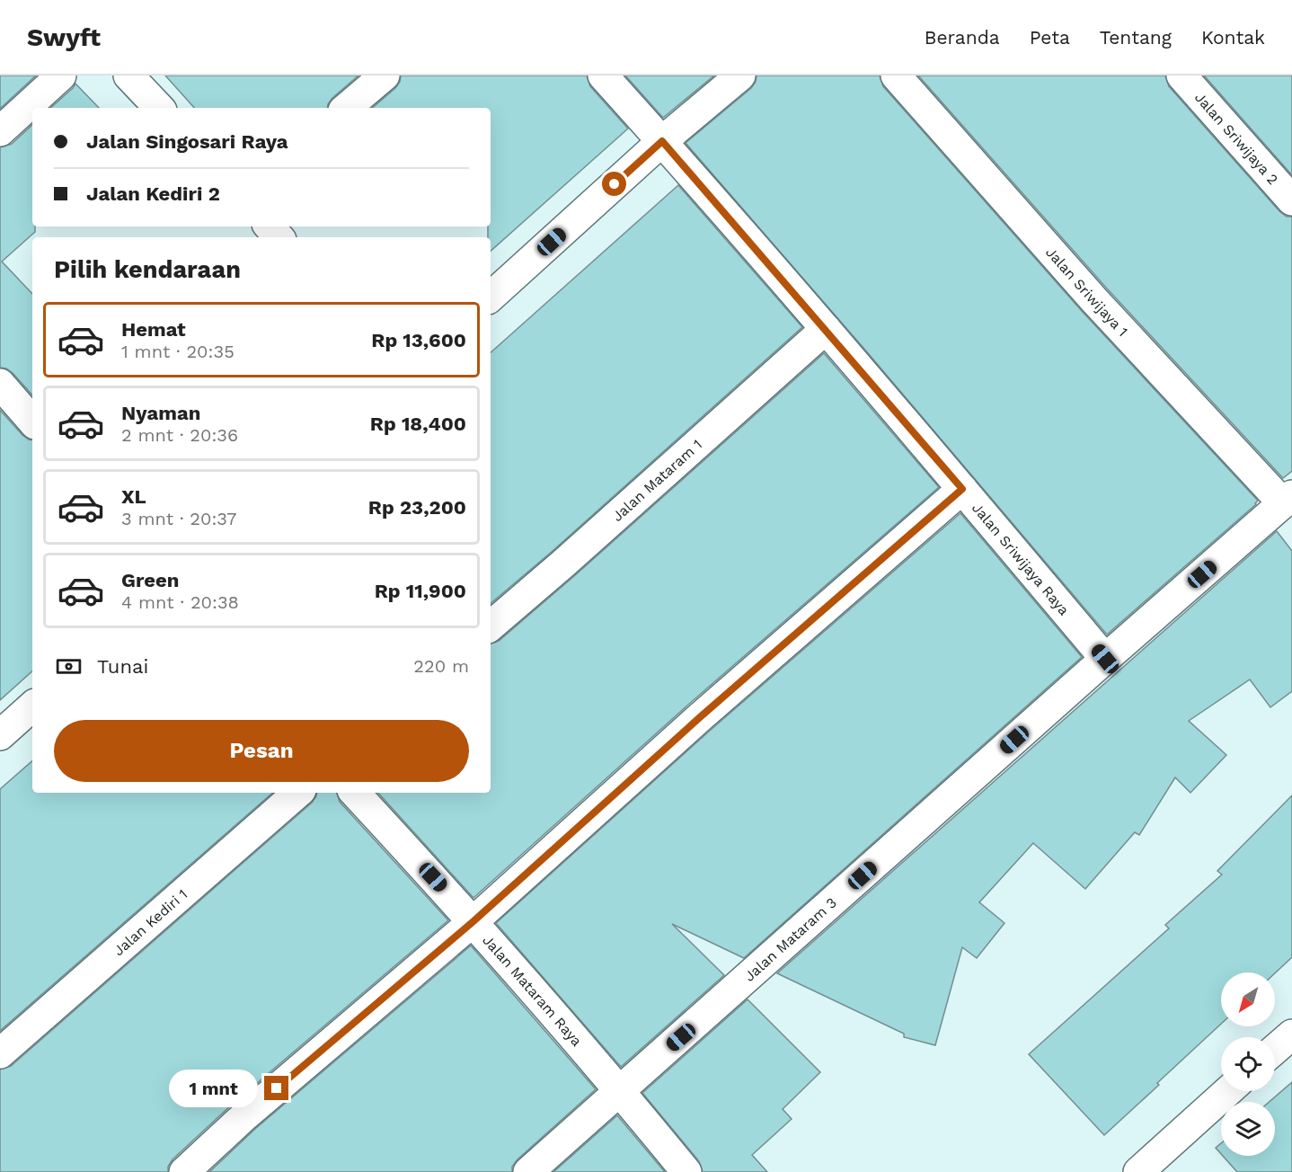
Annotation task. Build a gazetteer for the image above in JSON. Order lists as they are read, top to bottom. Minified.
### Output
{"streets":{"street":["Jalan Sriwijaya 2","Jalan Sriwijaya 1","Jalan Mataram 1","Jalan Sriwijaya Raya","Jalan Kediri 1","Jalan Mataram 3","Jalan Mataram Raya"]},"crossings":[["Jalan Sriwijaya 1","Jalan Mataram 3"],["Jalan Mataram 1","Jalan Sriwijaya Raya"],["Jalan Sriwijaya Raya","Jalan Mataram 3"],["Jalan Mataram 3","Jalan Mataram Raya"]],"north":"bottom left","page":{"header":"Swyft","nav":["Beranda","Peta","Tentang","Kontak"],"banner":["Jalan Singosari Raya","Jalan Kediri 2"],"heading":"Pilih kendaraan","list":[{"name":"Hemat","note":"1 mnt · 20:35","value":"Rp 13,600"},{"name":"Nyaman","note":"2 mnt · 20:36","value":"Rp 18,400"},{"name":"XL","note":"3 mnt · 20:37","value":"Rp 23,200"},{"name":"Green","note":"4 mnt · 20:38","value":"Rp 11,900"}],"pay":["Tunai","220 m"],"buttons":"Pesan","bubble":"1 mnt"}}
